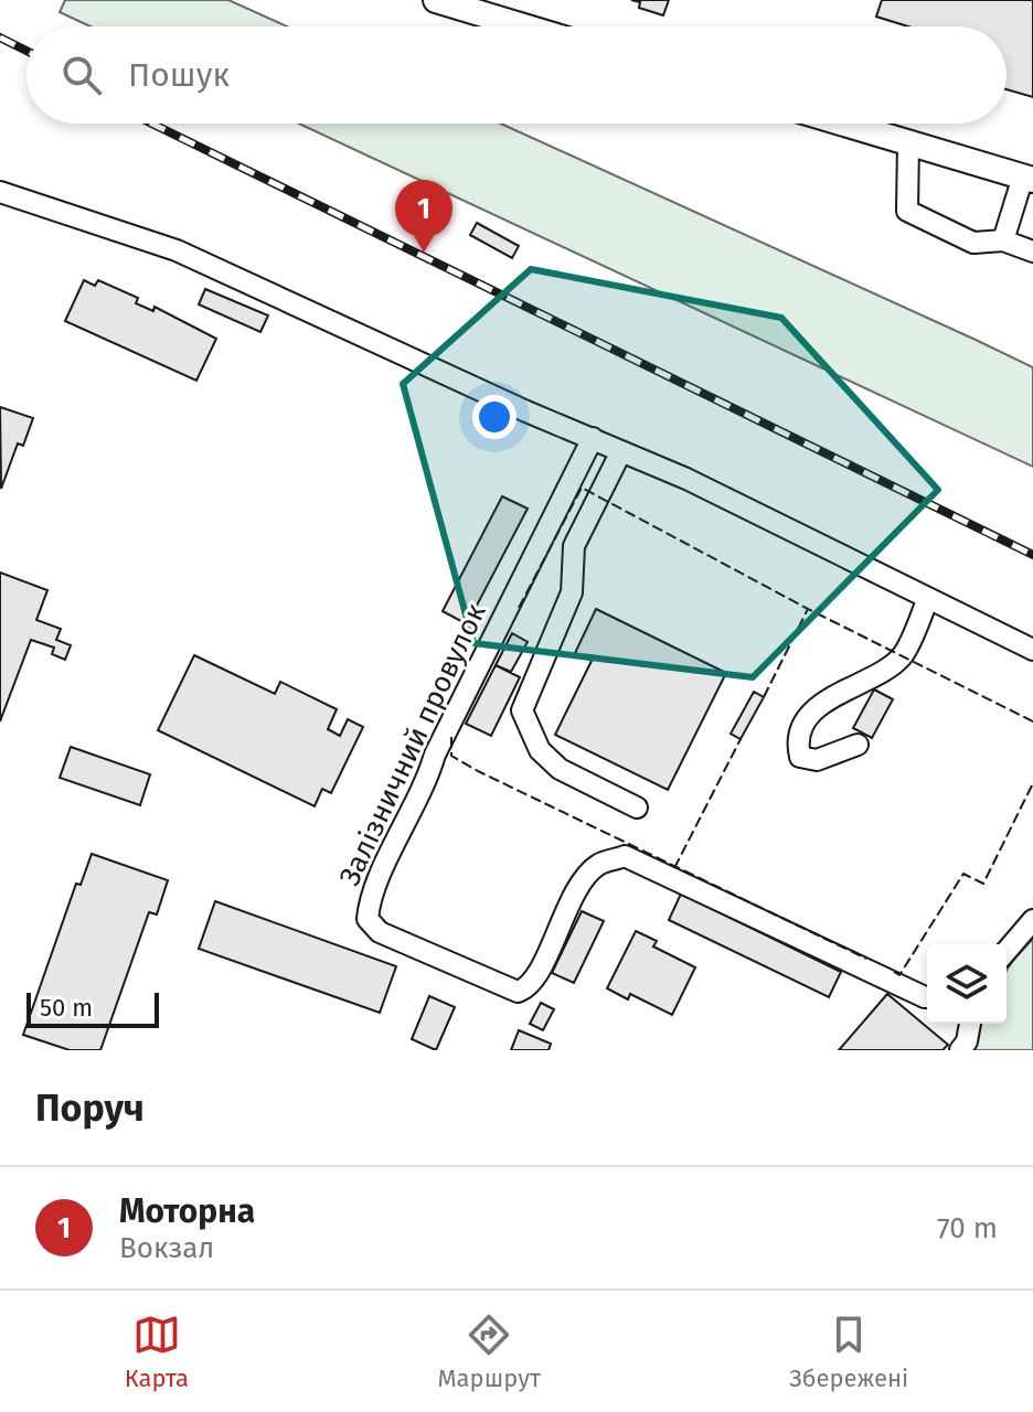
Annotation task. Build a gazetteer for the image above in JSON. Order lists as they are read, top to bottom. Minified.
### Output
{"streets":{"street":["Залізничний провулок"]},"scale_bar":"50 m","page":{"search":"Пошук","pins":"1","scale":"50 m","heading":"Поруч","list":[{"mark":"1","name":"Моторна","note":"Вокзал","value":"70 m"}],"nav":["Карта","Маршрут","Збережені"]}}
